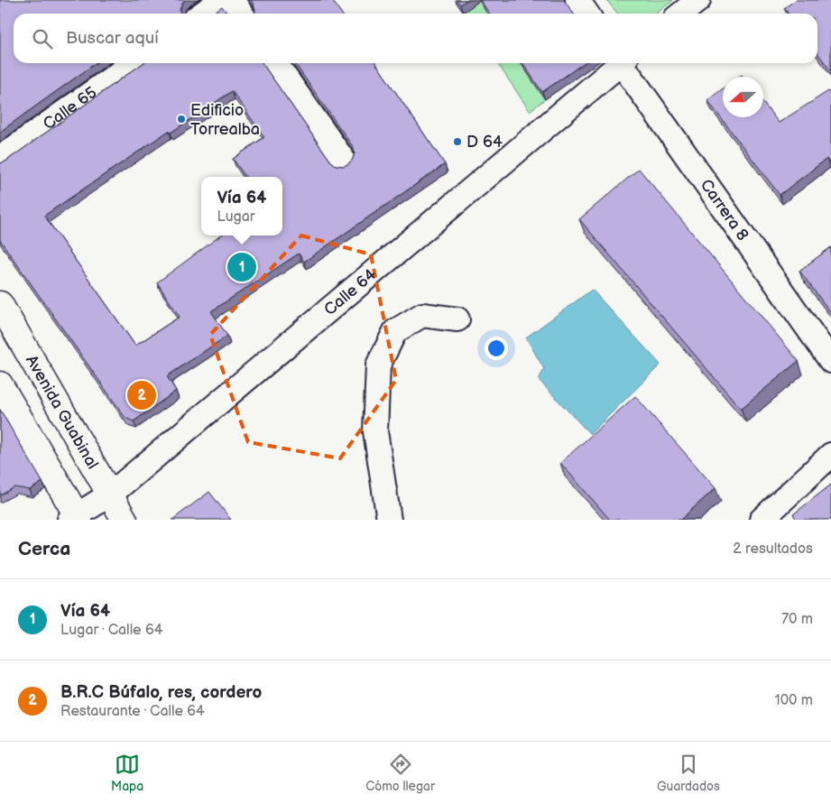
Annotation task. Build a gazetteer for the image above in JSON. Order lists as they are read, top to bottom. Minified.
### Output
{"streets":{"main road":["Avenida Guabinal"],"street":["Calle 65","Carrera 8","Calle 64"]},"crossings":[["Calle 64","Avenida Guabinal"]],"places":["Edificio Torrealba","D 64"],"north":"left","page":{"search":"Buscar aquí","popup":["Vía 64","Lugar"],"pins":["1","2"],"heading":["Cerca","2 resultados"],"list":[{"mark":"1","name":"Vía 64","note":"Lugar · Calle 64","value":"70 m"},{"mark":"2","name":"B.R.C Búfalo, res, cordero","note":"Restaurante · Calle 64","value":"100 m"}],"nav":["Mapa","Cómo llegar","Guardados"]}}
